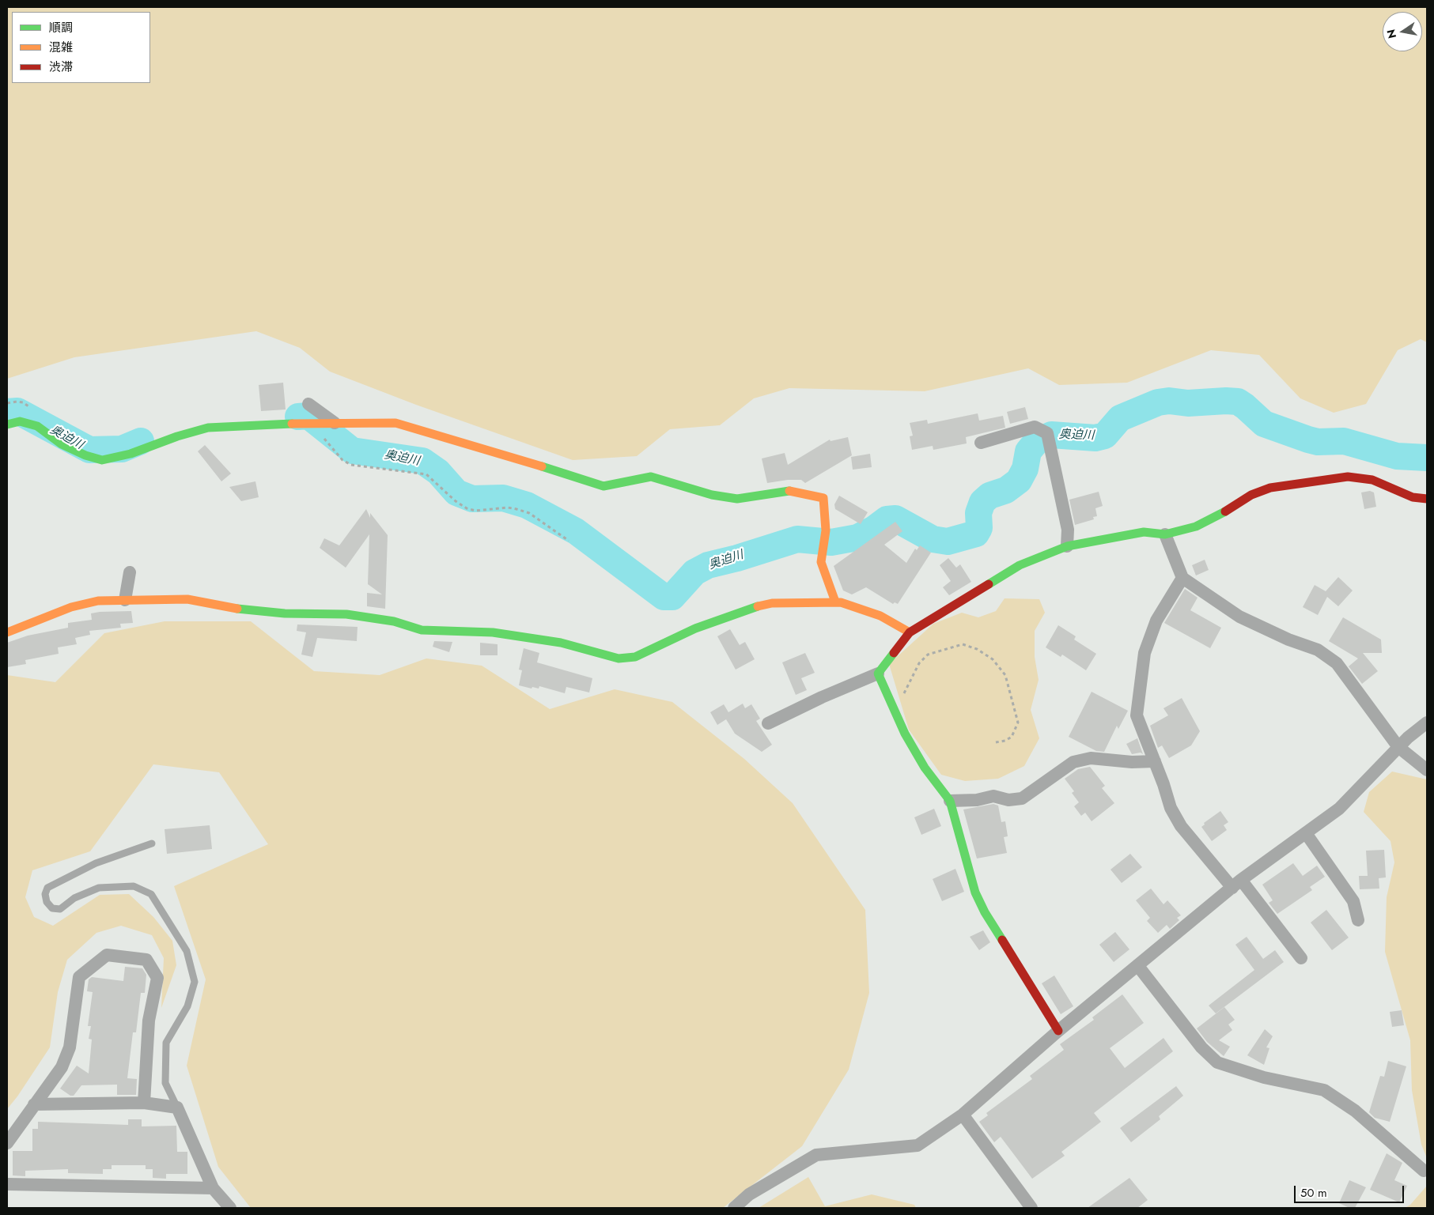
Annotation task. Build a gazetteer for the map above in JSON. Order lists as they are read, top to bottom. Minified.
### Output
{"water":["奥迫川"],"legend":["順調","混雑","渋滞"],"scale_bar":"50 m","north":"left"}
